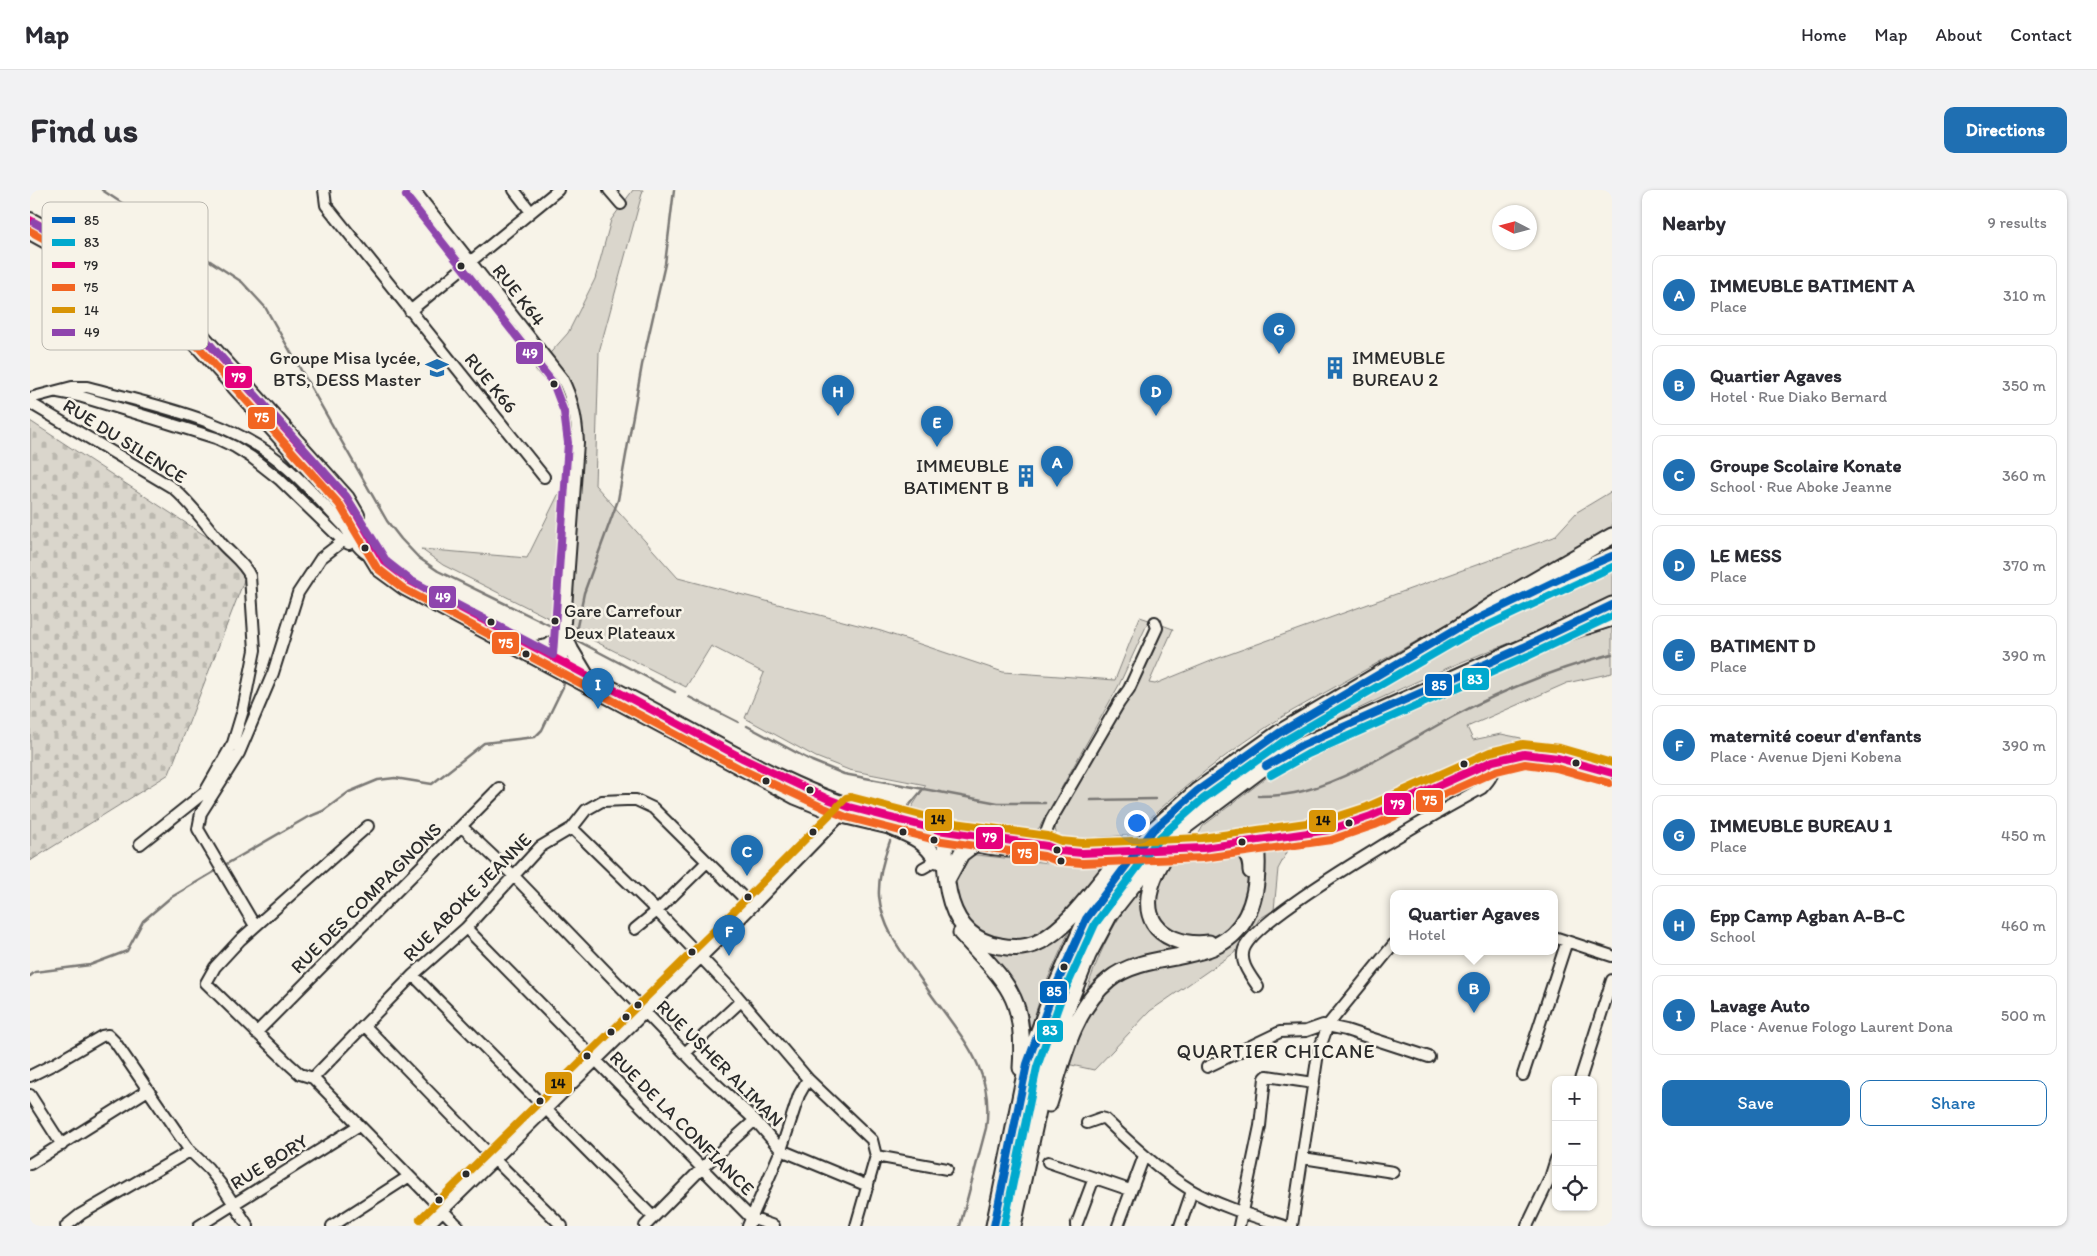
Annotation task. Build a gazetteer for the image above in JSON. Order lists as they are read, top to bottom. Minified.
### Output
{"streets":{"street":["RUE K64","RUE K66","RUE DU SILENCE","RUE ABOKE JEANNE","RUE DES COMPAGNONS","RUE USHER ALIMAN","RUE DE LA CONFIANCE","RUE BORY"]},"crossings":[["RUE ABOKE JEANNE","RUE USHER ALIMAN"],["RUE ABOKE JEANNE","RUE DE LA CONFIANCE"],["RUE DES COMPAGNONS","RUE USHER ALIMAN"]],"districts":["QUARTIER CHICANE"],"places":{"school or university":["Groupe Misa lycée, BTS, DESS Master"],"building":["IMMEUBLE BUREAU 2","IMMEUBLE BATIMENT B"],"other":["Gare Carrefour Deux Plateaux"]},"lines":["transit line 49","transit line 79","transit line 75","transit line 85","transit line 83","transit line 14"],"legend":["85","83","79","75","14","49"],"north":"left","page":{"header":"Map","nav":["Home","Map","About","Contact"],"buttons":["Directions",["Save","Share"]],"title":"Find us","heading":["Nearby","9 results"],"list":[{"mark":"A","name":"IMMEUBLE BATIMENT A","note":"Place","value":"310 m"},{"mark":"B","name":"Quartier Agaves","note":"Hotel · Rue Diako Bernard","value":"350 m"},{"mark":"C","name":"Groupe Scolaire Konate","note":"School · Rue Aboke Jeanne","value":"360 m"},{"mark":"D","name":"LE MESS","note":"Place","value":"370 m"},{"mark":"E","name":"BATIMENT D","note":"Place","value":"390 m"},{"mark":"F","name":"maternité coeur d'enfants","note":"Place · Avenue Djeni Kobena","value":"390 m"},{"mark":"G","name":"IMMEUBLE BUREAU 1","note":"Place","value":"450 m"},{"mark":"H","name":"Epp Camp Agban A-B-C","note":"School","value":"460 m"},{"mark":"I","name":"Lavage Auto","note":"Place · Avenue Fologo Laurent Dona","value":"500 m"}],"pins":["G","D","H","E","A","I","C","F","B"],"popup":["Quartier Agaves","Hotel"],"map_buttons":["+","−"]}}
